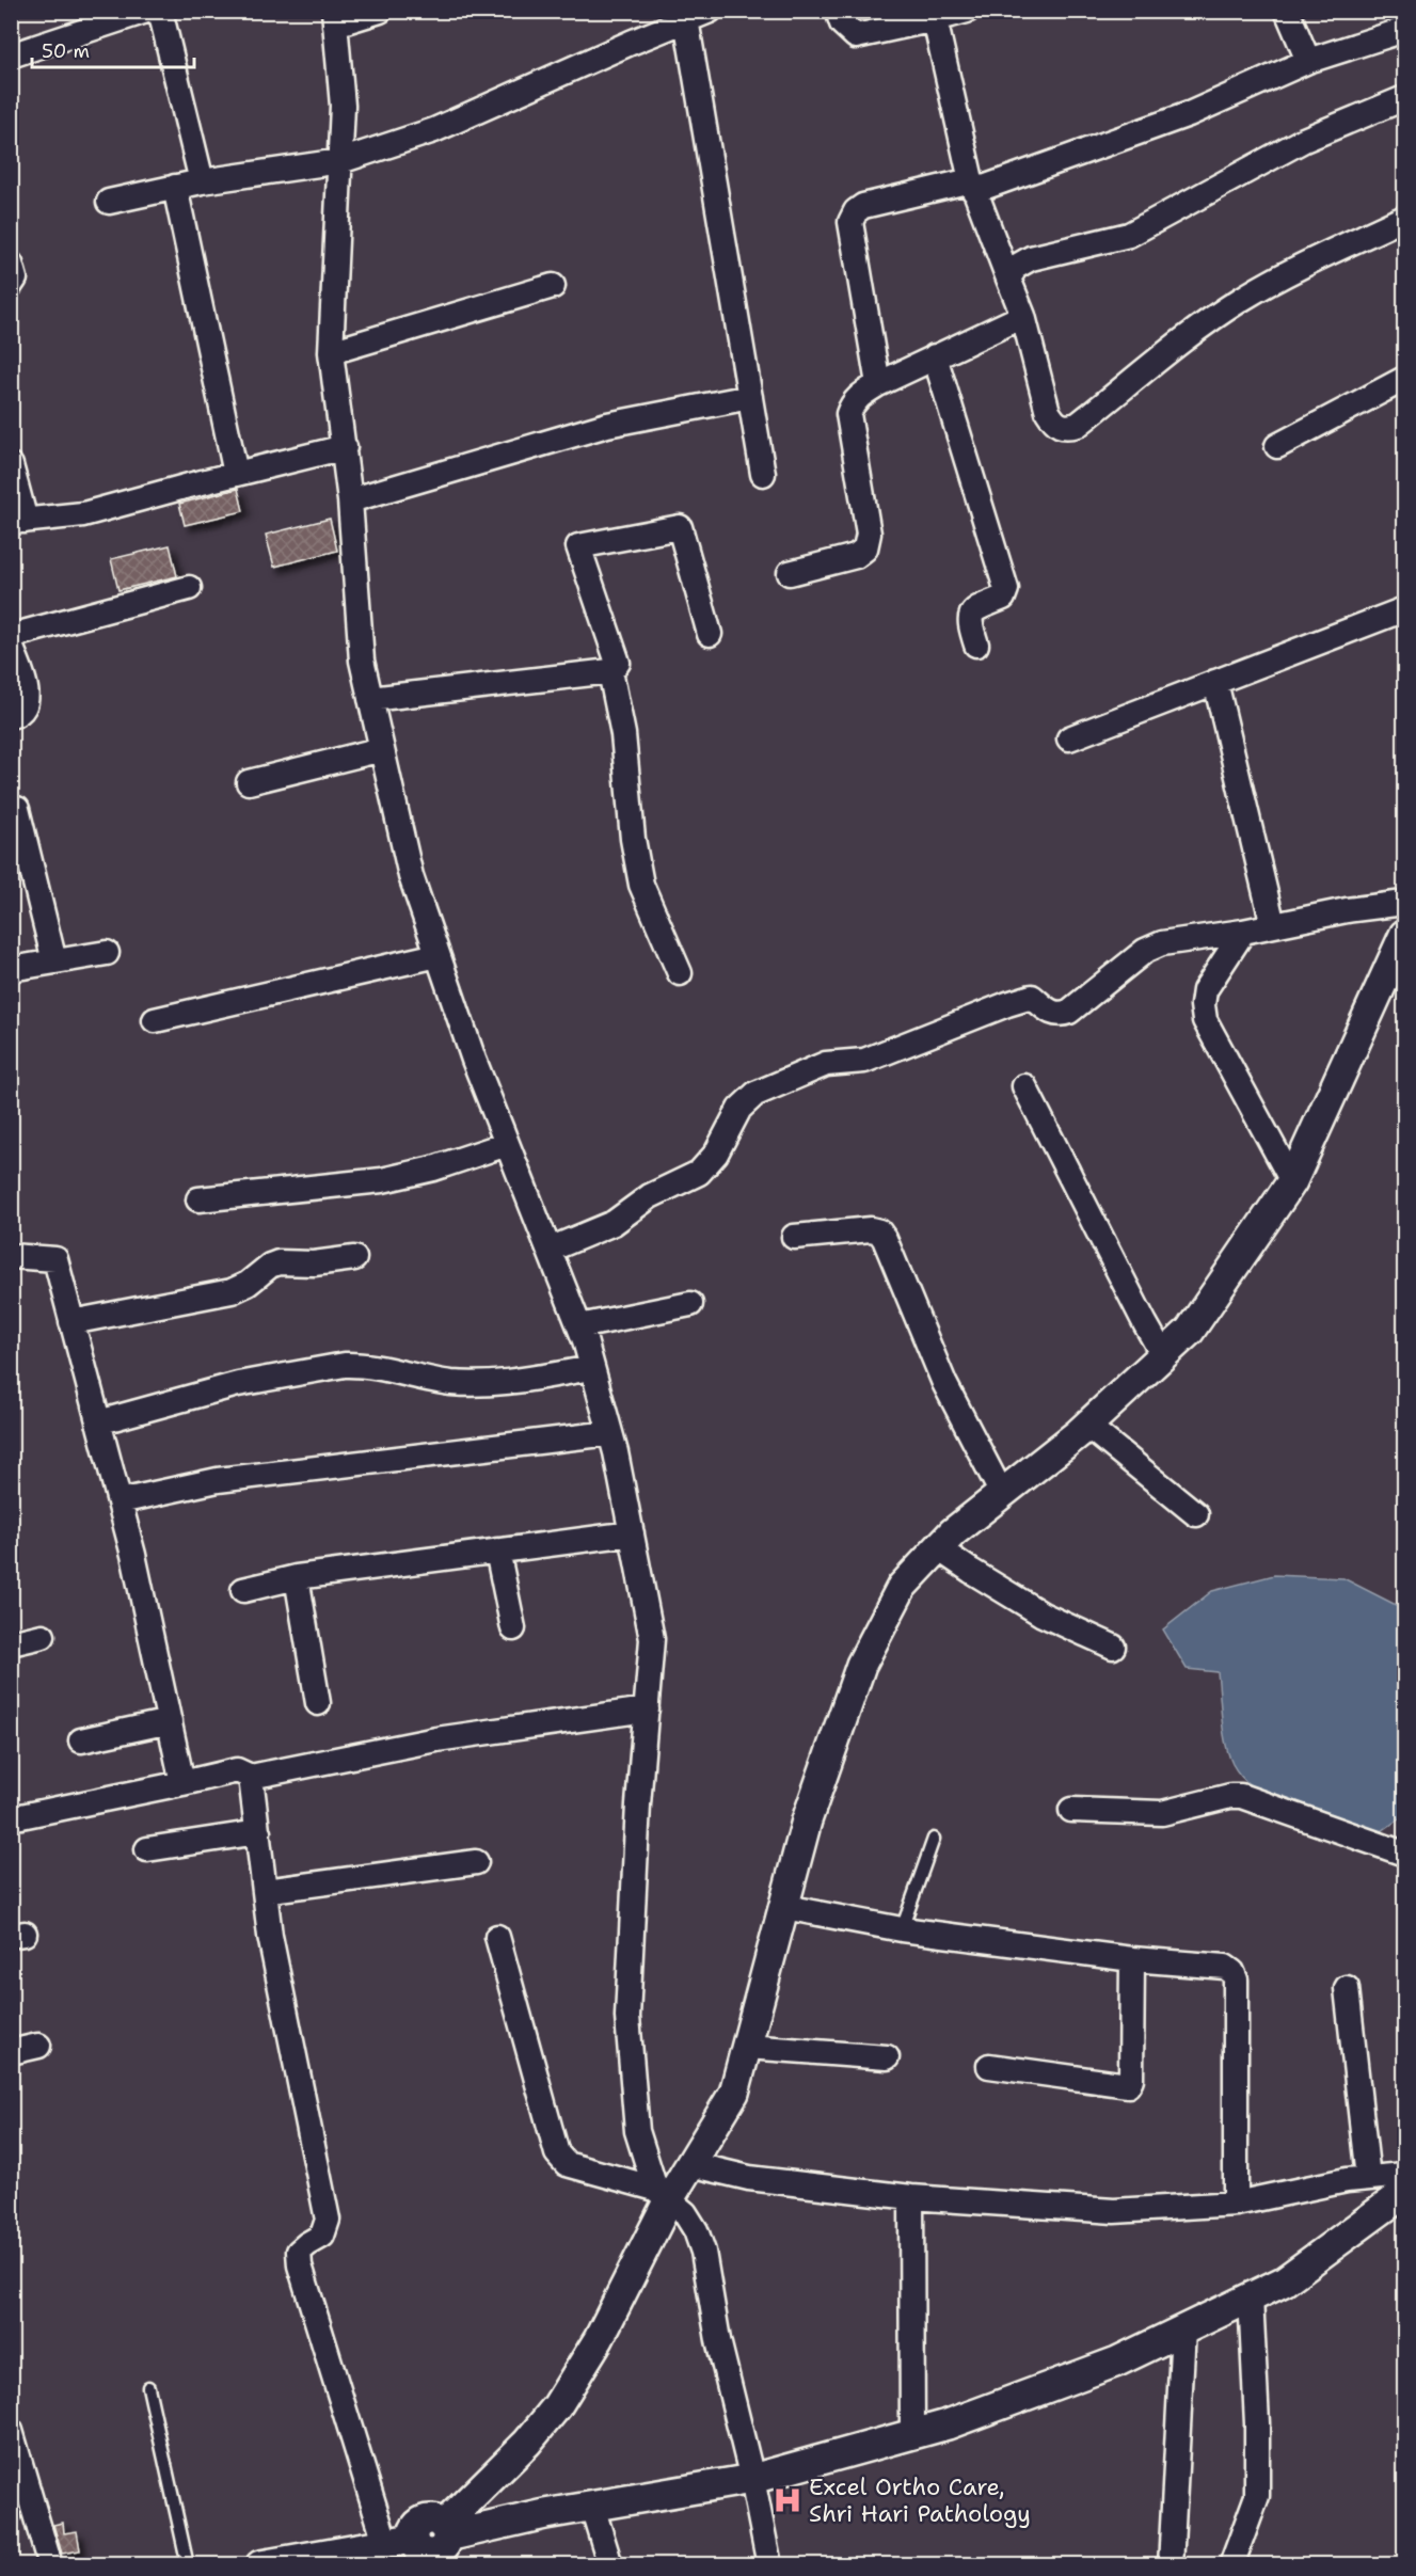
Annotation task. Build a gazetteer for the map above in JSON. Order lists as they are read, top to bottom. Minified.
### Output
{"places":{"hospital":["Excel Ortho Care, Shri Hari Pathology"]},"scale_bar":"50 m"}
